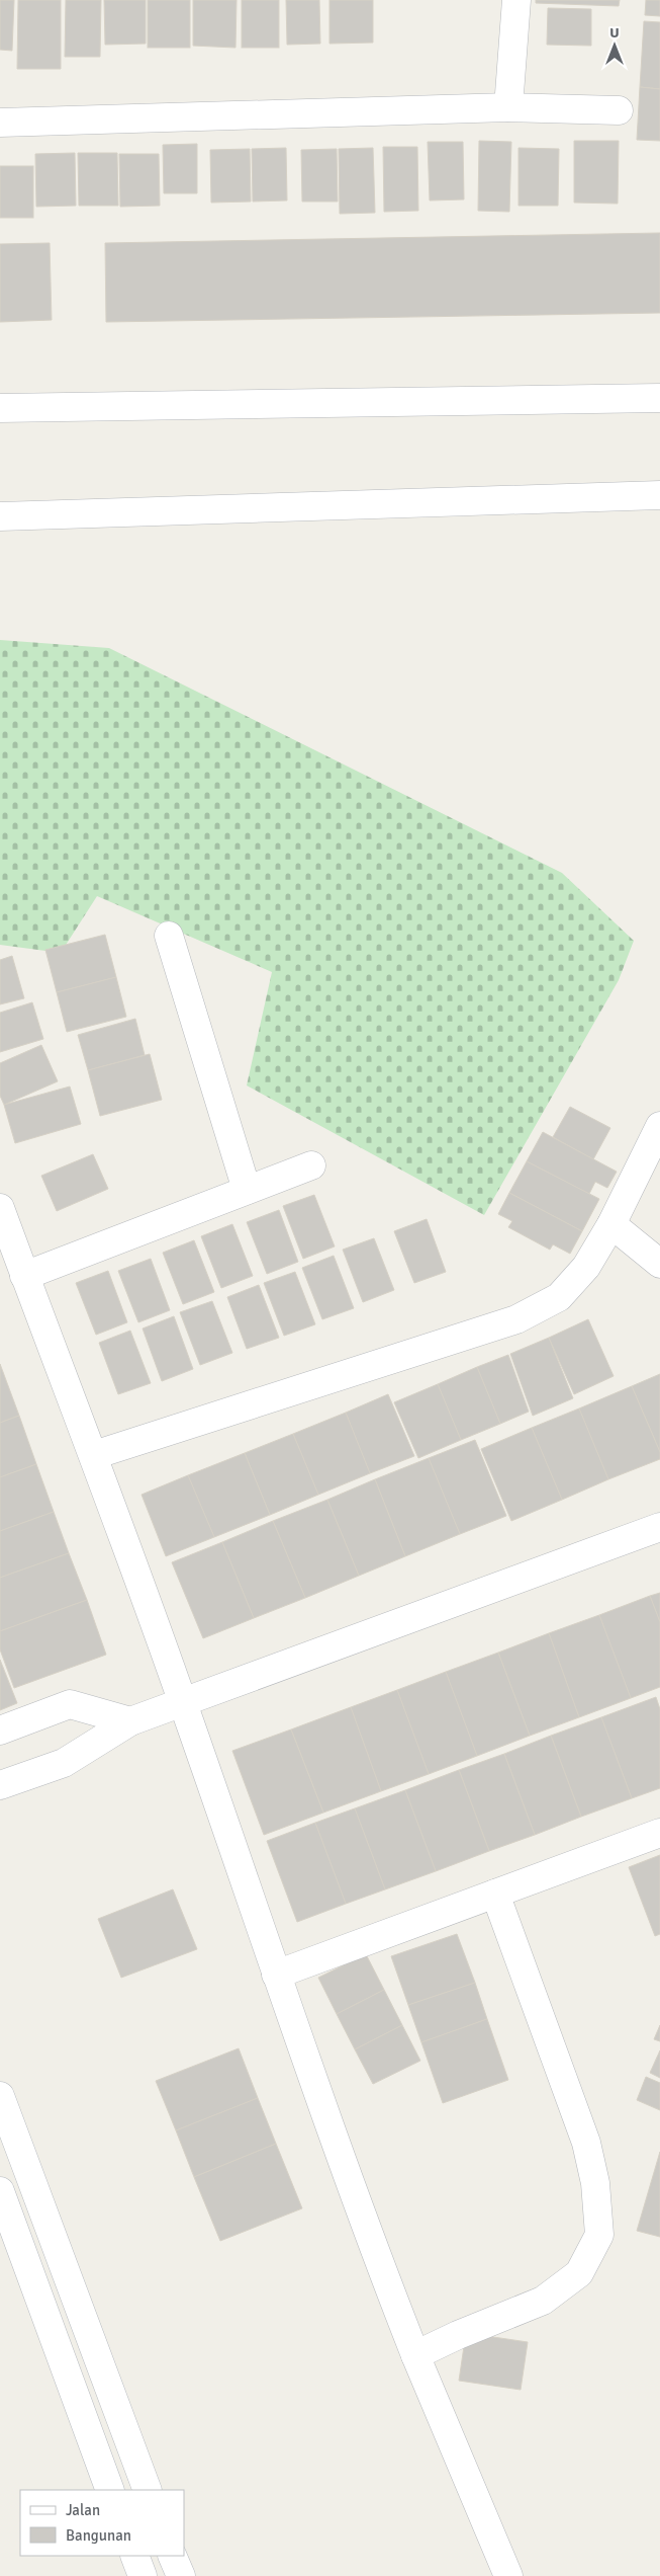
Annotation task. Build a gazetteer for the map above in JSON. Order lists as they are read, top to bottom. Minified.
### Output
{"legend":["Jalan","Bangunan"],"north":"top"}
